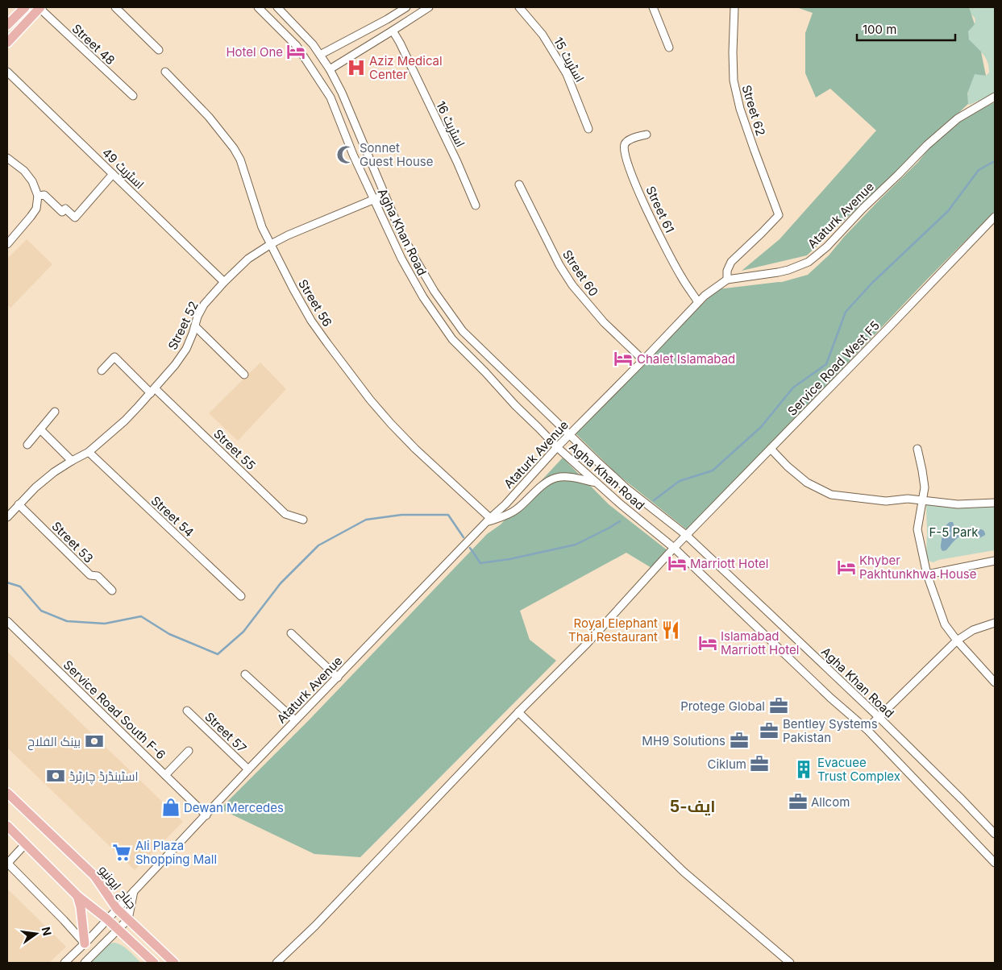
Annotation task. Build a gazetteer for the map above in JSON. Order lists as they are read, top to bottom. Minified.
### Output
{"streets":{"main road":["جناح ایونیو"],"street":["Street 48","اسٹریٹ 15","Street 62","اسٹریٹ 16","اسٹریٹ 49","Street 61","Ataturk Avenue","Agha Khan Road","Street 60","Street 56","Street 52","Service Road West F5","Street 55","Street 54","Street 53","Service Road South F-6","Street 57"]},"crossings":[["Street 62","Ataturk Avenue"],["اسٹریٹ 49","Street 52"],["Street 61","Ataturk Avenue"],["Ataturk Avenue","Agha Khan Road"],["Ataturk Avenue","Street 60"],["Ataturk Avenue","Street 56"],["Ataturk Avenue","Service Road South F-6"],["Ataturk Avenue","Street 57"],["Ataturk Avenue","جناح ایونیو"],["Agha Khan Road","Street 52"],["Agha Khan Road","Service Road West F5"],["Street 56","Street 52"],["Street 52","Street 55"],["Street 52","Street 54"],["Street 52","Street 53"]],"districts":["ایف-5"],"parks":["F-5 Park"],"places":{"hotel":["Hotel One","Chalet Islamabad","Marriott Hotel","Khyber Pakhtunkhwa House","Islamabad Marriott Hotel"],"hospital":["Aziz Medical Center"],"mosque":["Sonnet Guest House"],"restaurant":["Royal Elephant Thai Restaurant"],"office":["Protege Global","Bentley Systems Pakistan","MH9 Solutions","Ciklum","Allcom"],"bank":["بینک الفلاح","اسٹینڈرڈ چارٹرڈ"],"building":["Evacuee Trust Complex"],"shop":["Dewan Mercedes"],"supermarket":["Ali Plaza Shopping Mall"]},"scale_bar":"100 m","north":"right"}
